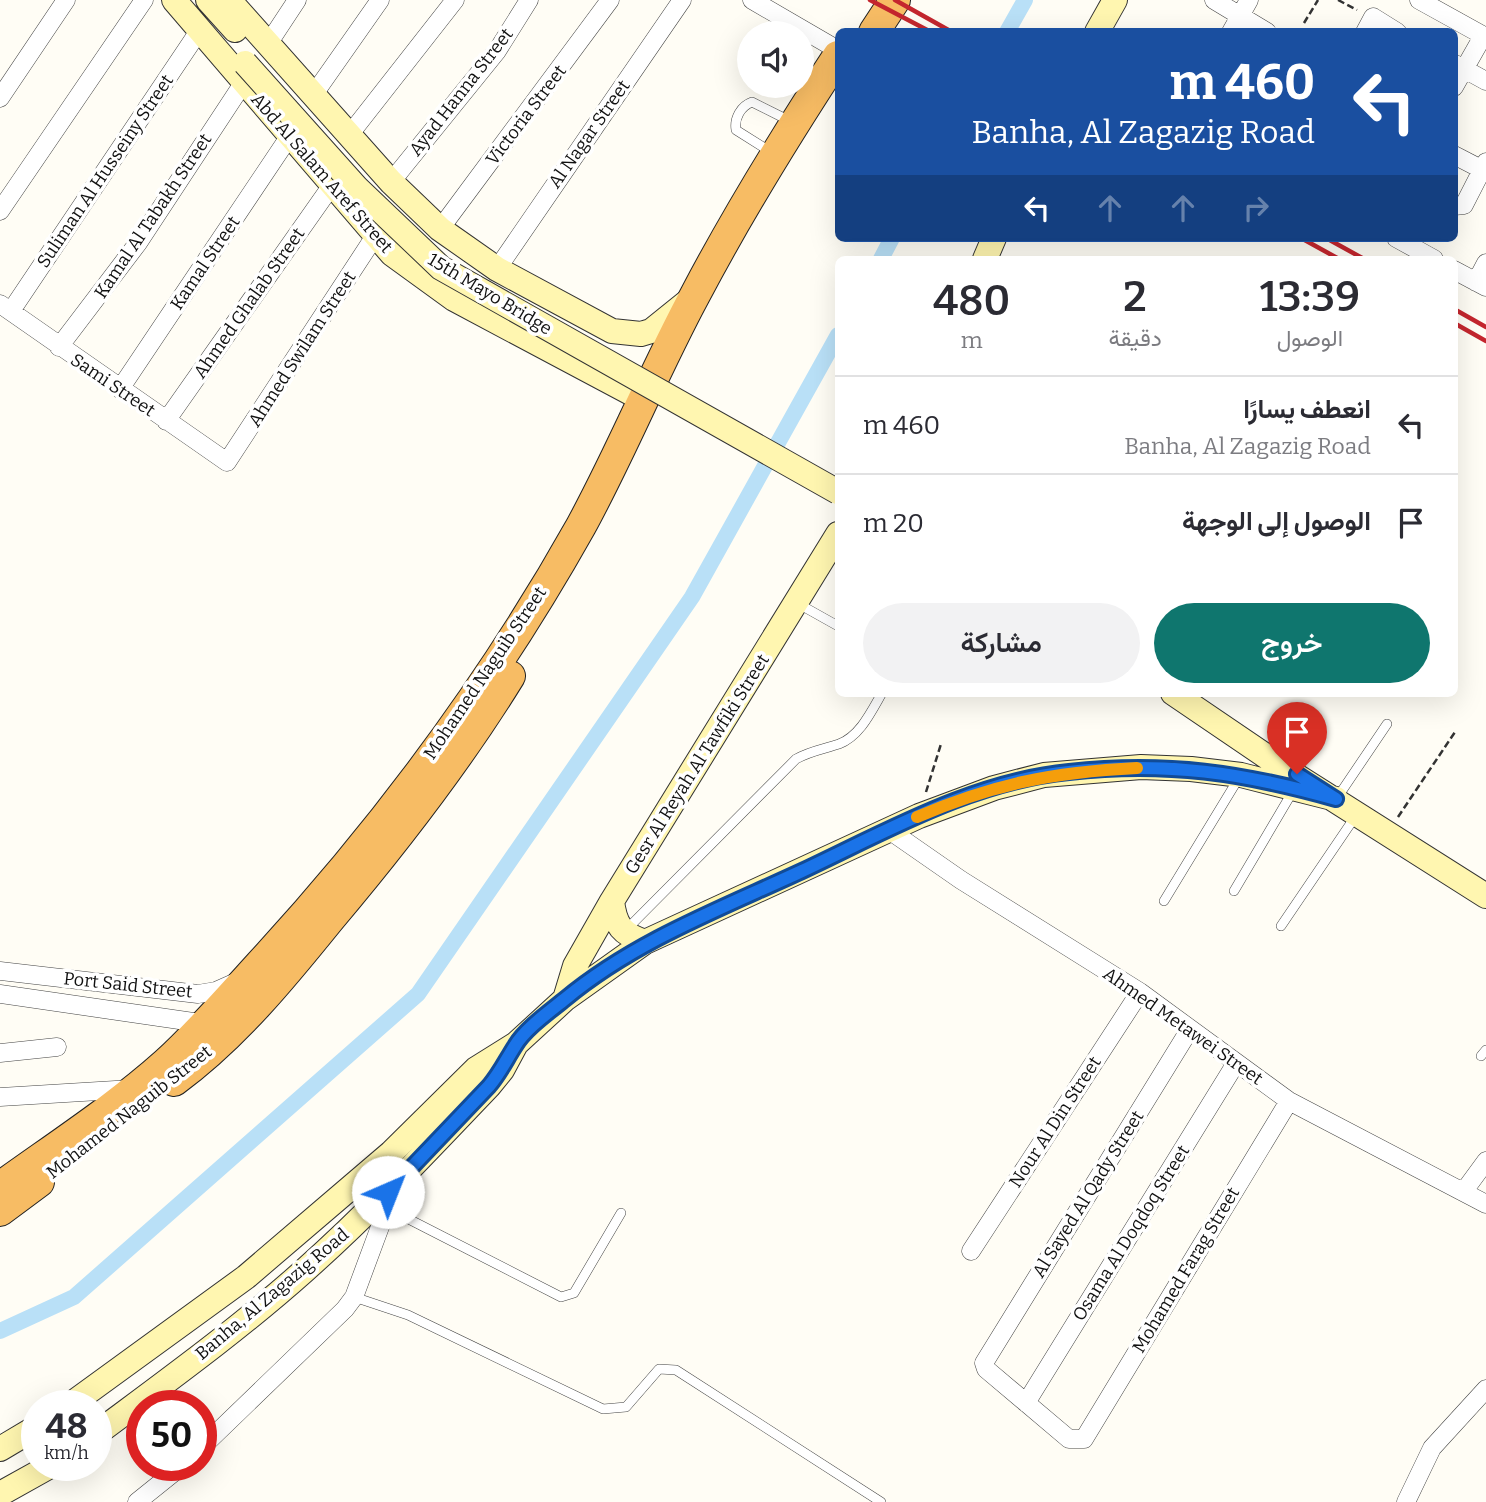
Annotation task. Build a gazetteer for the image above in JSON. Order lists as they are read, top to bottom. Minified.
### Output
{"streets":{"highway":["Mohamed Naguib Street"],"main road":["Abd Al Salam Aref Street","15th Mayo Bridge","Gesr Al Reyah Al Tawfiki Street","Banha, Al Zagazig Road"],"street":["Ayad Hanna Street","Victoria Street","Al Nagar Street","Suliman Al Husseiny Street","Kamal Al Tabakh Street","Kamal Street","Ahmed Ghalab Street","Ahmed Swilam Street","Sami Street","Port Said Street","Ahmed Metawei Street","Nour Al Din Street","Al Sayed Al Qady Street","Osama Al Doqdoq Street","Mohamed Farag Street"]},"crossings":[["Ayad Hanna Street","Abd Al Salam Aref Street"],["Victoria Street","Abd Al Salam Aref Street"],["Al Nagar Street","Abd Al Salam Aref Street"],["Suliman Al Husseiny Street","15th Mayo Bridge"],["Suliman Al Husseiny Street","Sami Street"],["Abd Al Salam Aref Street","Kamal Al Tabakh Street"],["Abd Al Salam Aref Street","Kamal Street"],["Abd Al Salam Aref Street","15th Mayo Bridge"],["Abd Al Salam Aref Street","Ahmed Ghalab Street"],["Abd Al Salam Aref Street","Ahmed Swilam Street"],["Abd Al Salam Aref Street","Mohamed Naguib Street"],["Kamal Al Tabakh Street","15th Mayo Bridge"],["Kamal Al Tabakh Street","Sami Street"],["Kamal Street","Sami Street"],["Ahmed Ghalab Street","Sami Street"],["Ahmed Swilam Street","Sami Street"],["Mohamed Naguib Street","Port Said Street"],["Gesr Al Reyah Al Tawfiki Street","Banha, Al Zagazig Road"],["Ahmed Metawei Street","Nour Al Din Street"],["Ahmed Metawei Street","Al Sayed Al Qady Street"],["Ahmed Metawei Street","Osama Al Doqdoq Street"],["Ahmed Metawei Street","Mohamed Farag Street"],["Ahmed Metawei Street","Banha, Al Zagazig Road"],["Al Sayed Al Qady Street","Osama Al Doqdoq Street"],["Al Sayed Al Qady Street","Mohamed Farag Street"],["Osama Al Doqdoq Street","Mohamed Farag Street"]],"page":{"turn":["460 m","Banha, Al Zagazig Road"],"eta":["13:39","الوصول","2","دقيقة","480","m"],"list":[{"name":"انعطف يسارًا","note":"Banha, Al Zagazig Road","value":"460 m"},{"name":"الوصول إلى الوجهة","value":"20 m"}],"buttons":["خروج","مشاركة"],"speed":"48 km/h","limit":"50"}}
